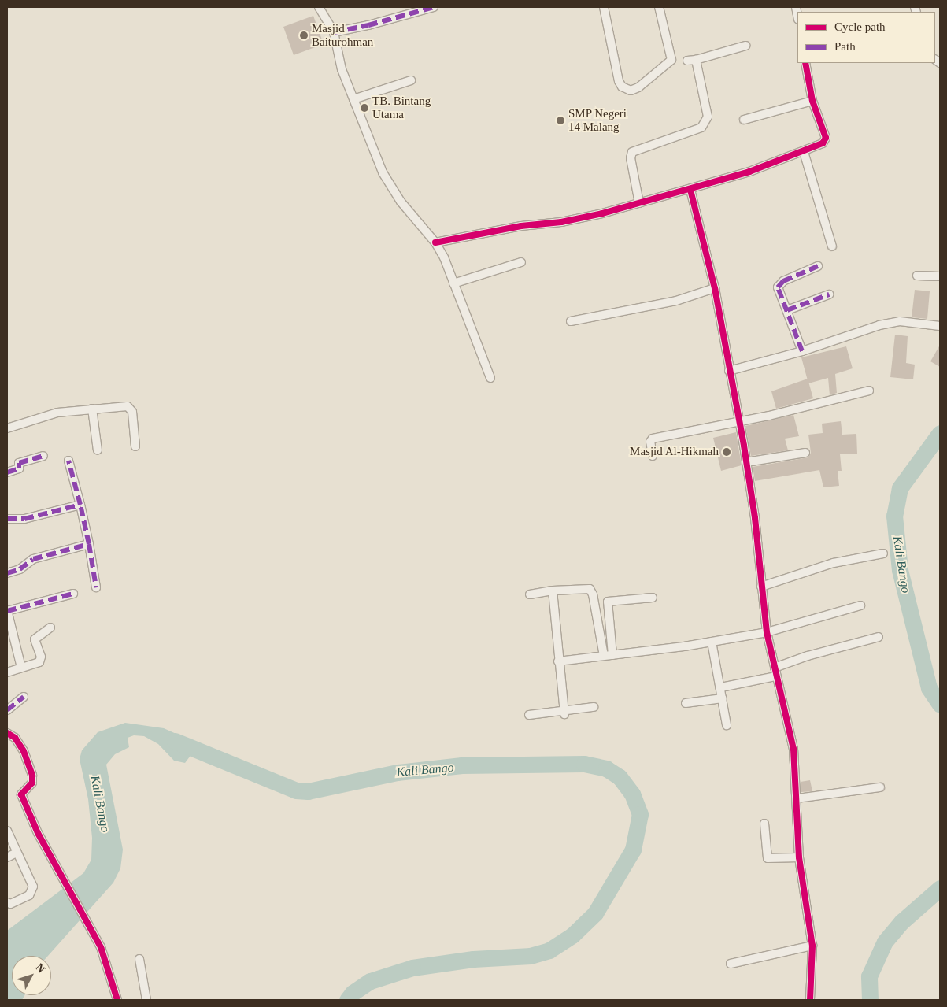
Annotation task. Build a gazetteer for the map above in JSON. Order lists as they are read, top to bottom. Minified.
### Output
{"water":["Kali Bango"],"places":["Masjid Baiturohman","TB. Bintang Utama","SMP Negeri 14 Malang","Masjid Al-Hikmah"],"legend":["Cycle path","Path"],"north":"top right"}
